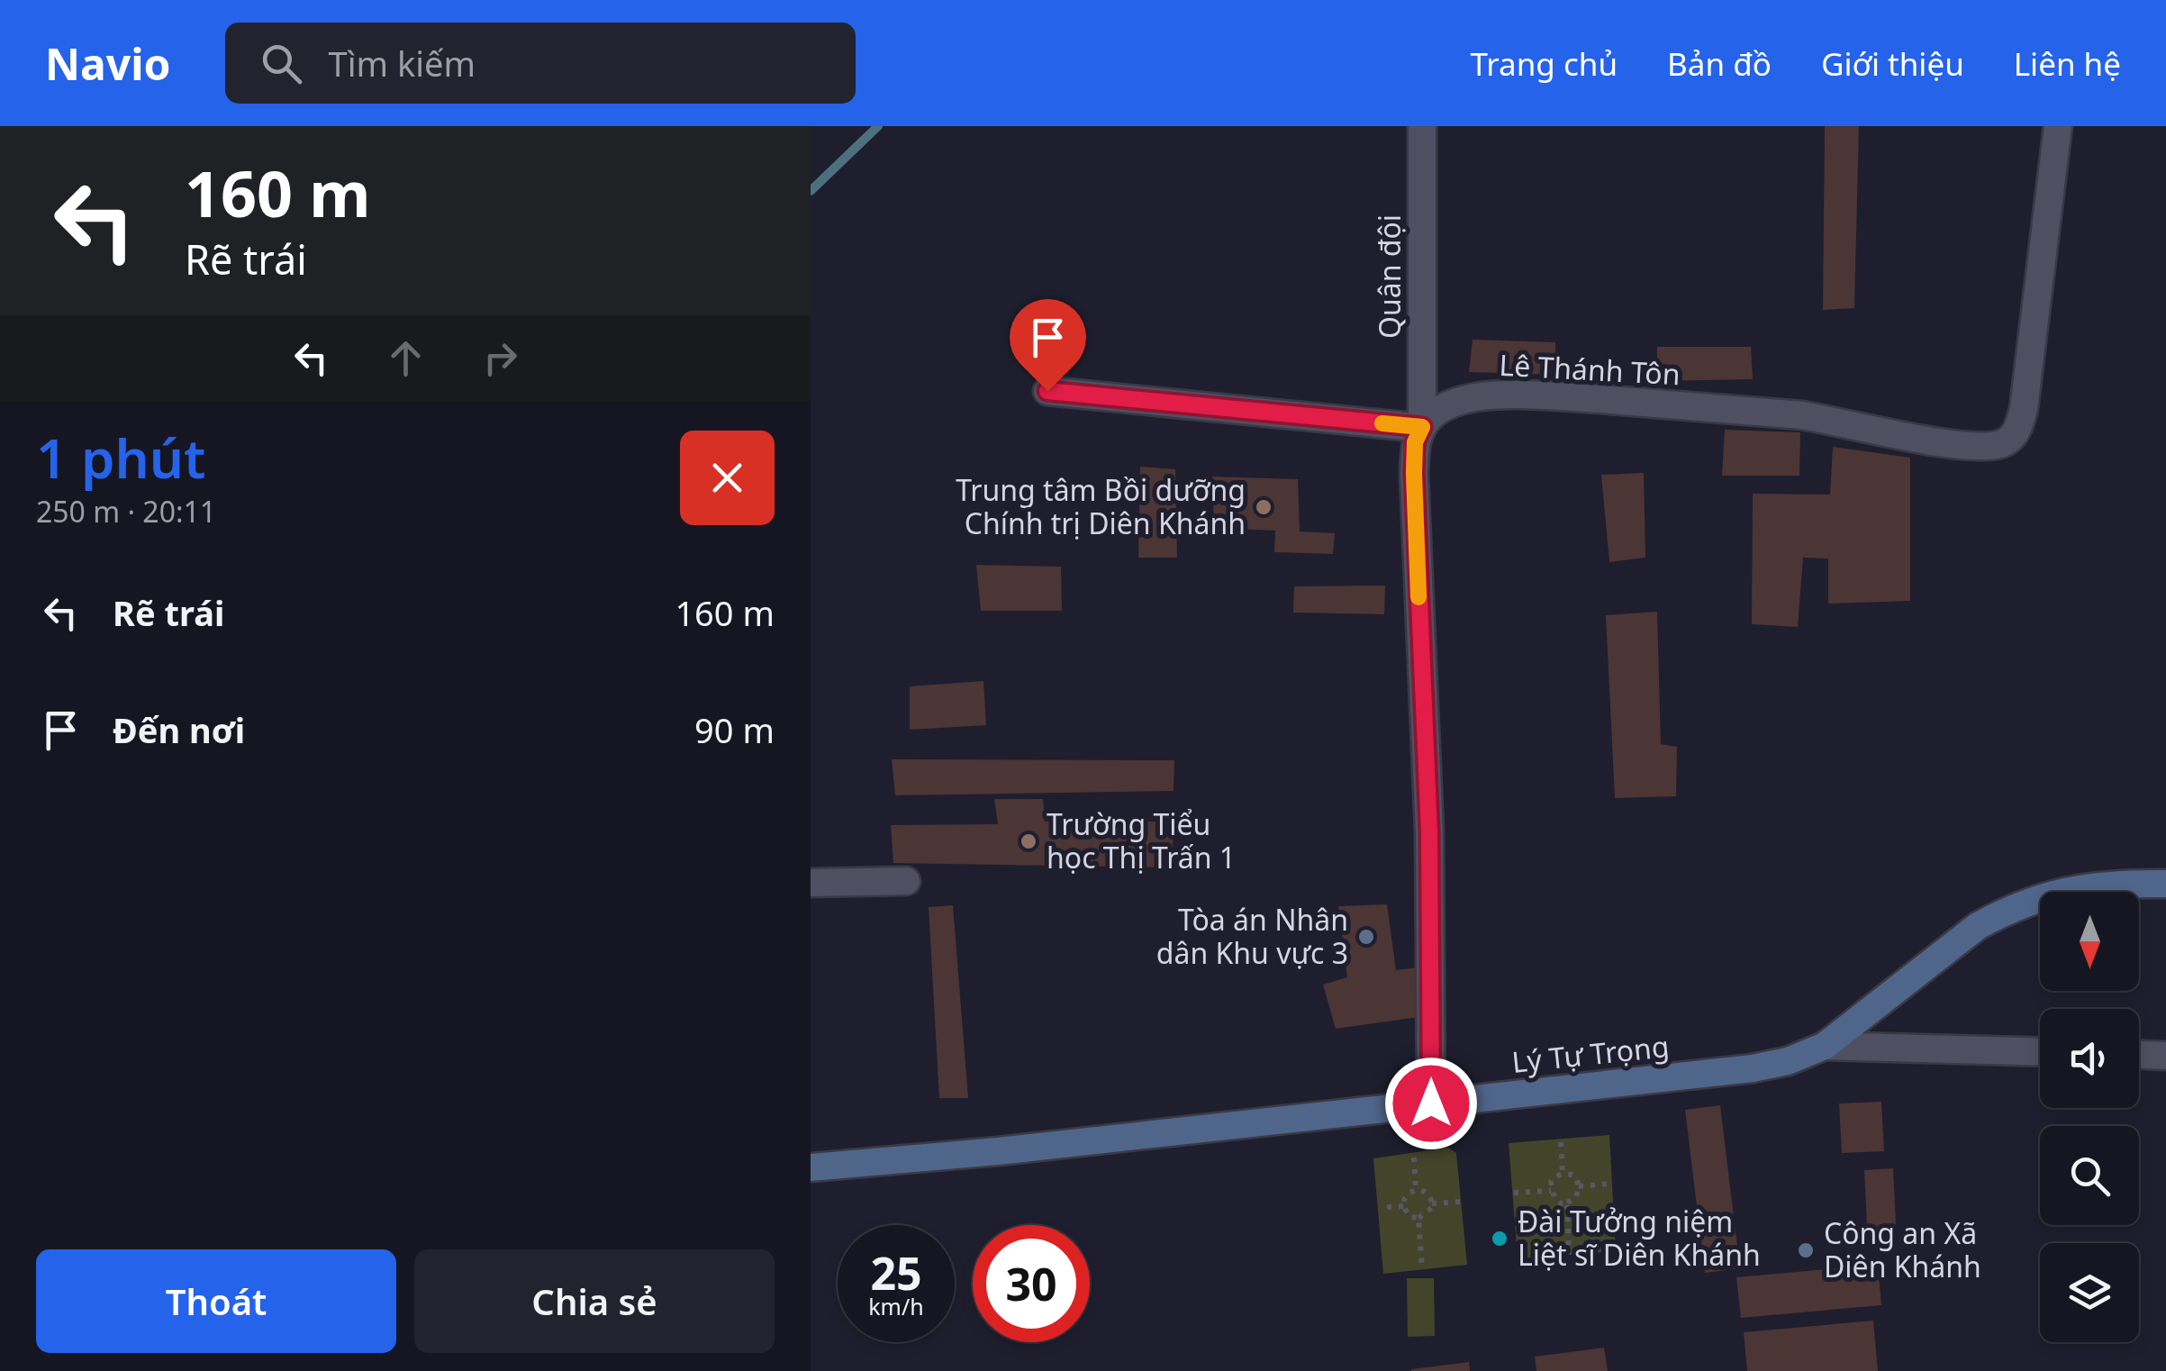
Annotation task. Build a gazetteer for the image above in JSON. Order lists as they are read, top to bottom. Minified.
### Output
{"streets":{"street":["Quân đội","Lê Thánh Tôn","Lý Tự Trọng"]},"crossings":[["Quân đội","Lê Thánh Tôn"]],"places":["Trung tâm Bồi dưỡng Chính trị Diên Khánh","Trường Tiểu học Thị Trấn 1","Tòa án Nhân dân Khu vực 3","Đài Tưởng niệm Liệt sĩ Diên Khánh","Công an Xã Diên Khánh"],"north":"bottom","page":{"header":"Navio","search":"Tìm kiếm","nav":["Trang chủ","Bản đồ","Giới thiệu","Liên hệ"],"turn":["160 m","Rẽ trái"],"heading":["1 phút","250 m · 20:11"],"list":[{"name":"Rẽ trái","value":"160 m"},{"name":"Đến nơi","value":"90 m"}],"speed":"25 km/h","limit":"30","buttons":["Thoát","Chia sẻ"]}}
